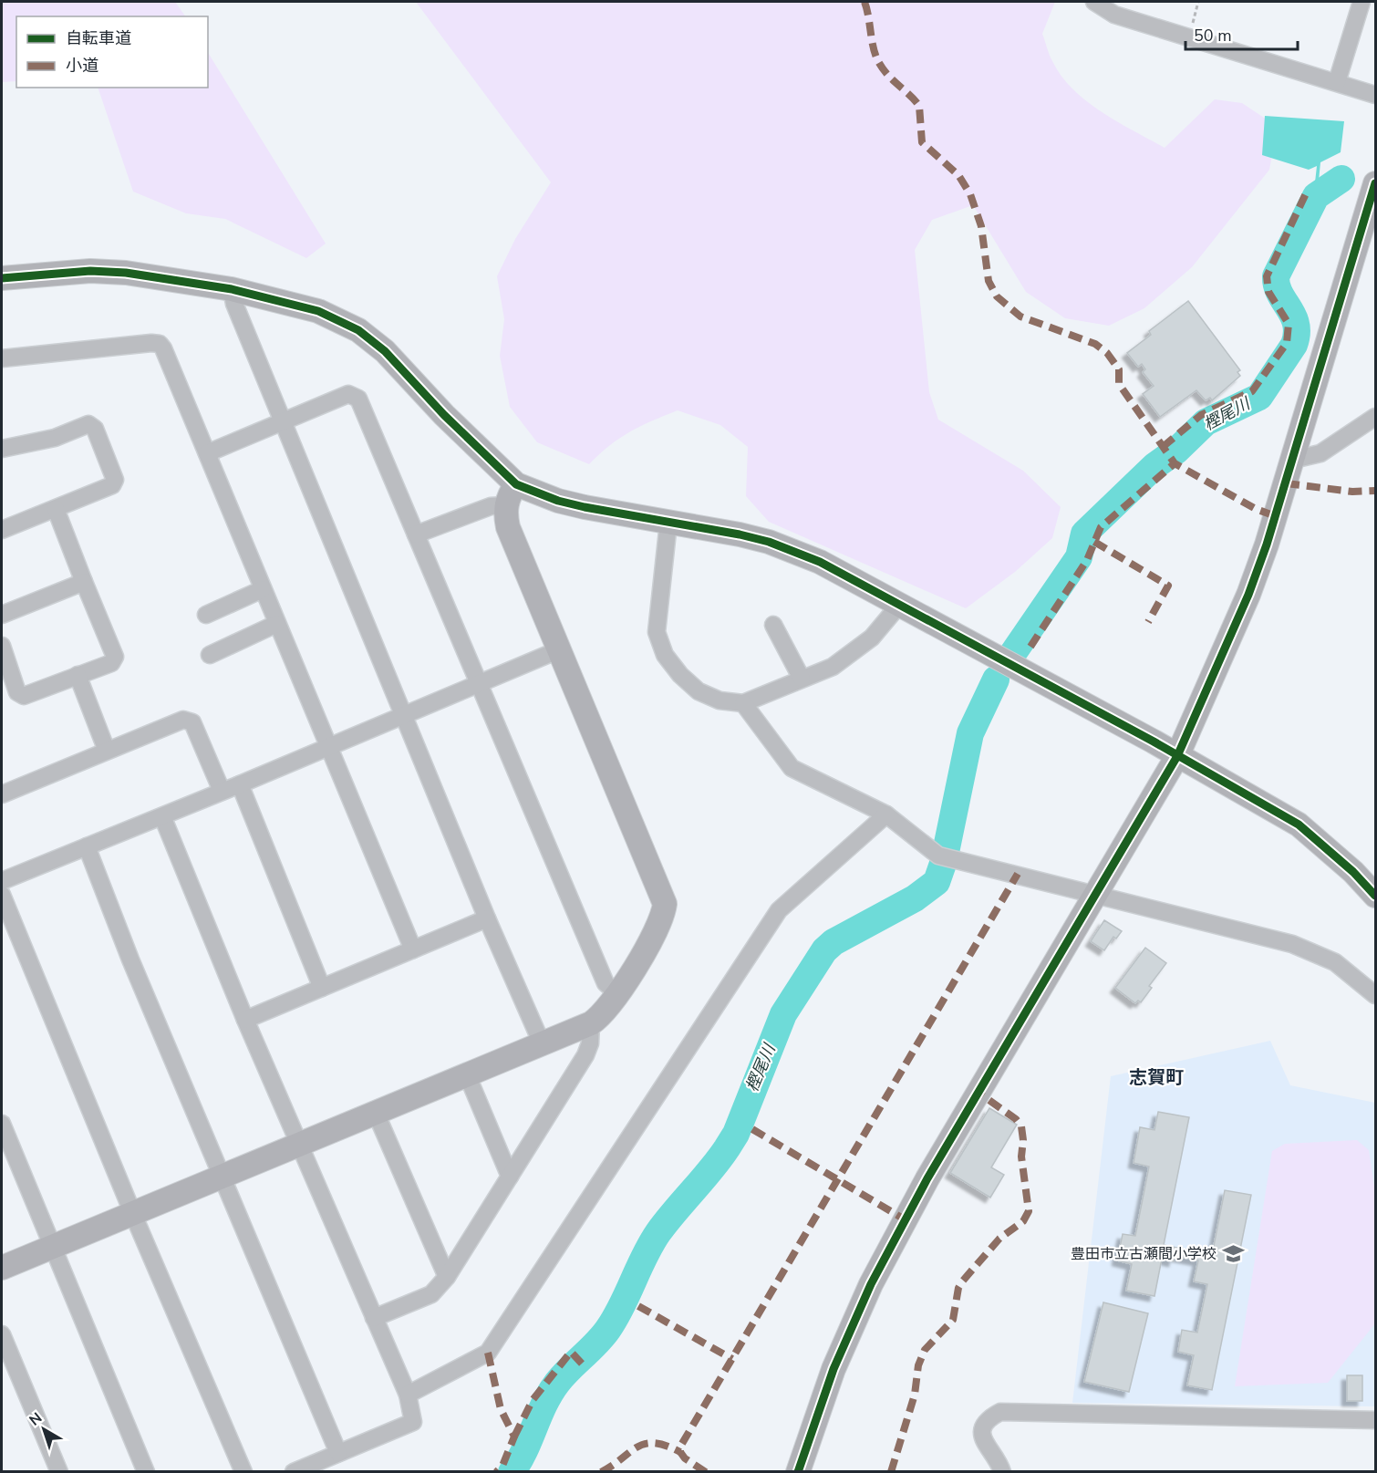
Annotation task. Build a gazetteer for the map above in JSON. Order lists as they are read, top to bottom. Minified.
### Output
{"districts":["志賀町"],"water":["樫尾川"],"places":{"school or university":["豊田市立古瀬間小学校"]},"legend":["自転車道","小道"],"scale_bar":"50 m","north":"top left"}
